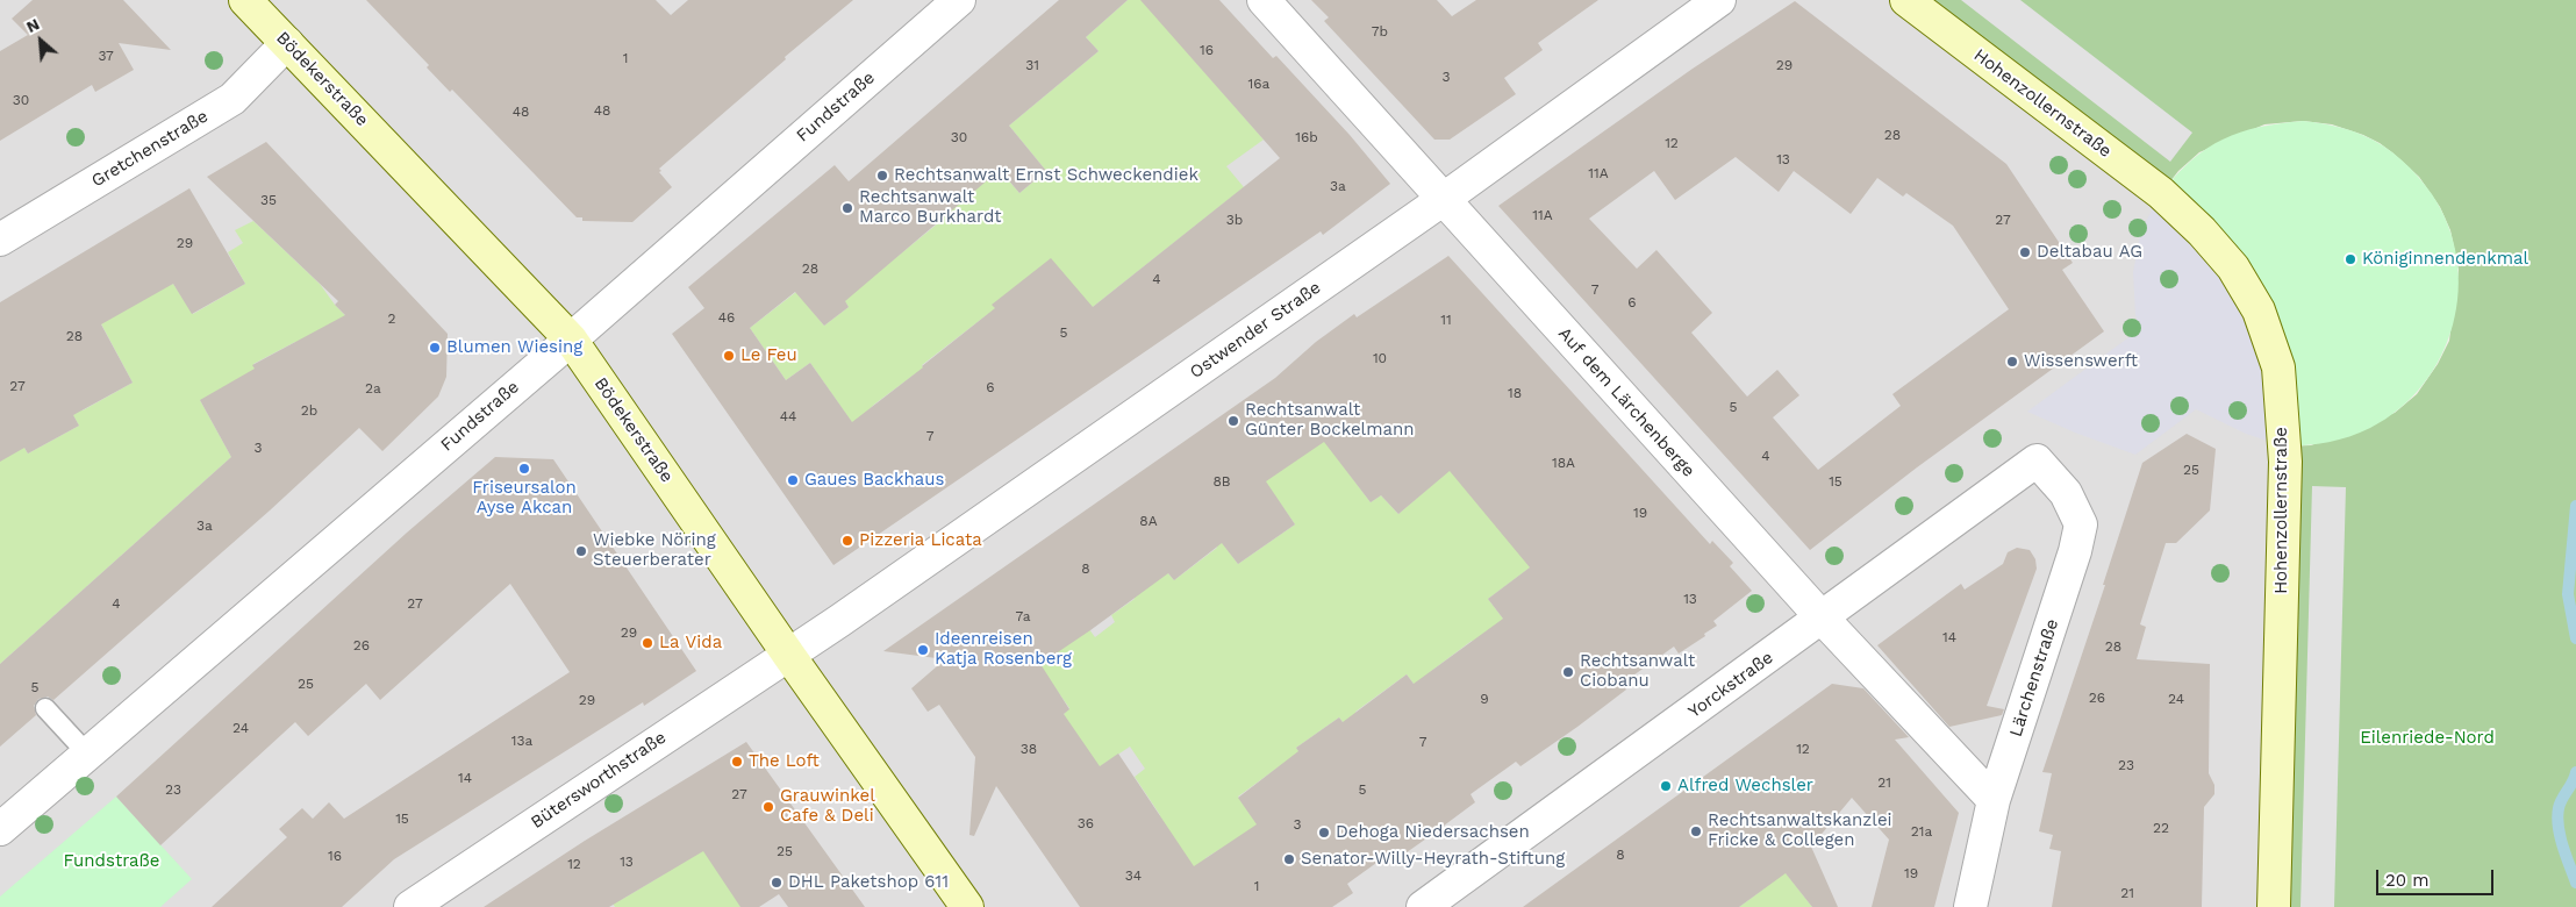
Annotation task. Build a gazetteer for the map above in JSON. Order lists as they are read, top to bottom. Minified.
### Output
{"streets":{"street":["Bödekerstraße","Hohenzollernstraße","Fundstraße","Gretchenstraße","Ostwender Straße","Auf dem Lärchenberge","Lärchenstraße","Yorckstraße","Bütersworthstraße"]},"crossings":[["Bödekerstraße","Fundstraße"],["Bödekerstraße","Gretchenstraße"],["Bödekerstraße","Ostwender Straße"],["Bödekerstraße","Bütersworthstraße"],["Ostwender Straße","Auf dem Lärchenberge"],["Ostwender Straße","Bütersworthstraße"],["Auf dem Lärchenberge","Lärchenstraße"],["Auf dem Lärchenberge","Yorckstraße"],["Lärchenstraße","Yorckstraße"]],"parks":["Eilenriede-Nord","Fundstraße"],"places":["Rechtsanwalt Ernst Schweckendiek","Rechtsanwalt Marco Burkhardt","Deltabau AG","Königinnendenkmal","Blumen Wiesing","Le Feu","Wissenswerft","Rechtsanwalt Günter Bockelmann","Friseursalon Ayse Akcan","Gaues Backhaus","Pizzeria Licata","Wiebke Nöring Steuerberater","La Vida","Ideenreisen Katja Rosenberg","Rechtsanwalt Ciobanu","The Loft","Alfred Wechsler","Grauwinkel Cafe & Deli","Rechtsanwaltskanzlei Fricke & Collegen","Dehoga Niedersachsen","Senator-Willy-Heyrath-Stiftung","DHL Paketshop 611"],"house_numbers":["7b","16","37","1","31","29","3","16a","30","48","48","28","30","16b","12","13","11A","3a","35","11A","3b","27","29","28","4","7","6","46","2","11","5","28","10","27","6","2a","18","5","2b","44","7","3","4","18A","25","8B","15","19","8A","3a","8","13","4","27","7a","29","14","26","28","25","5","26","9","24","29","24","13a","7","38","12","23","14","21","23","5","27","15","36","3","22","21a","25","8","16","13","12","19","34","1","21"],"scale_bar":"20 m","north":"top left"}
